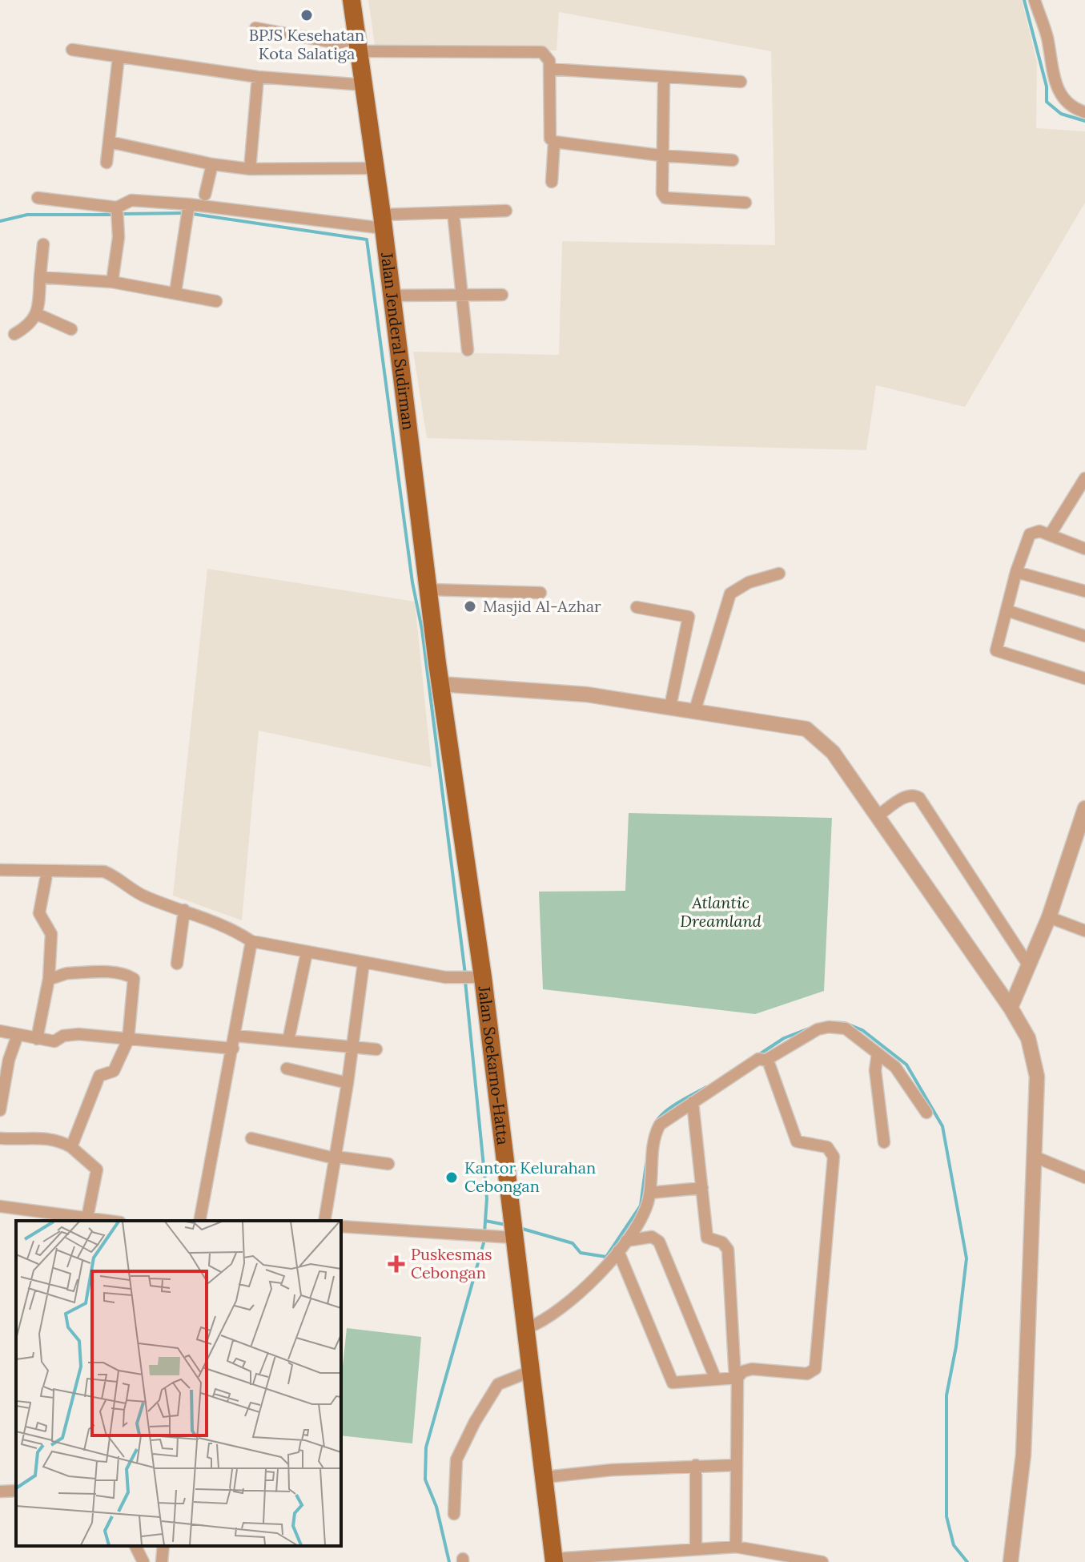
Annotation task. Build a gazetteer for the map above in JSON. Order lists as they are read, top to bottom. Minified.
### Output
{"streets":{"main road":["Jalan Jenderal Sudirman","Jalan Soekarno-Hatta"]},"crossings":[["Jalan Jenderal Sudirman","Jalan Soekarno-Hatta"]],"parks":["Atlantic Dreamland"],"places":{"other":["BPJS Kesehatan Kota Salatiga","Masjid Al-Azhar","Kantor Kelurahan Cebongan"],"health":["Puskesmas Cebongan"]}}
